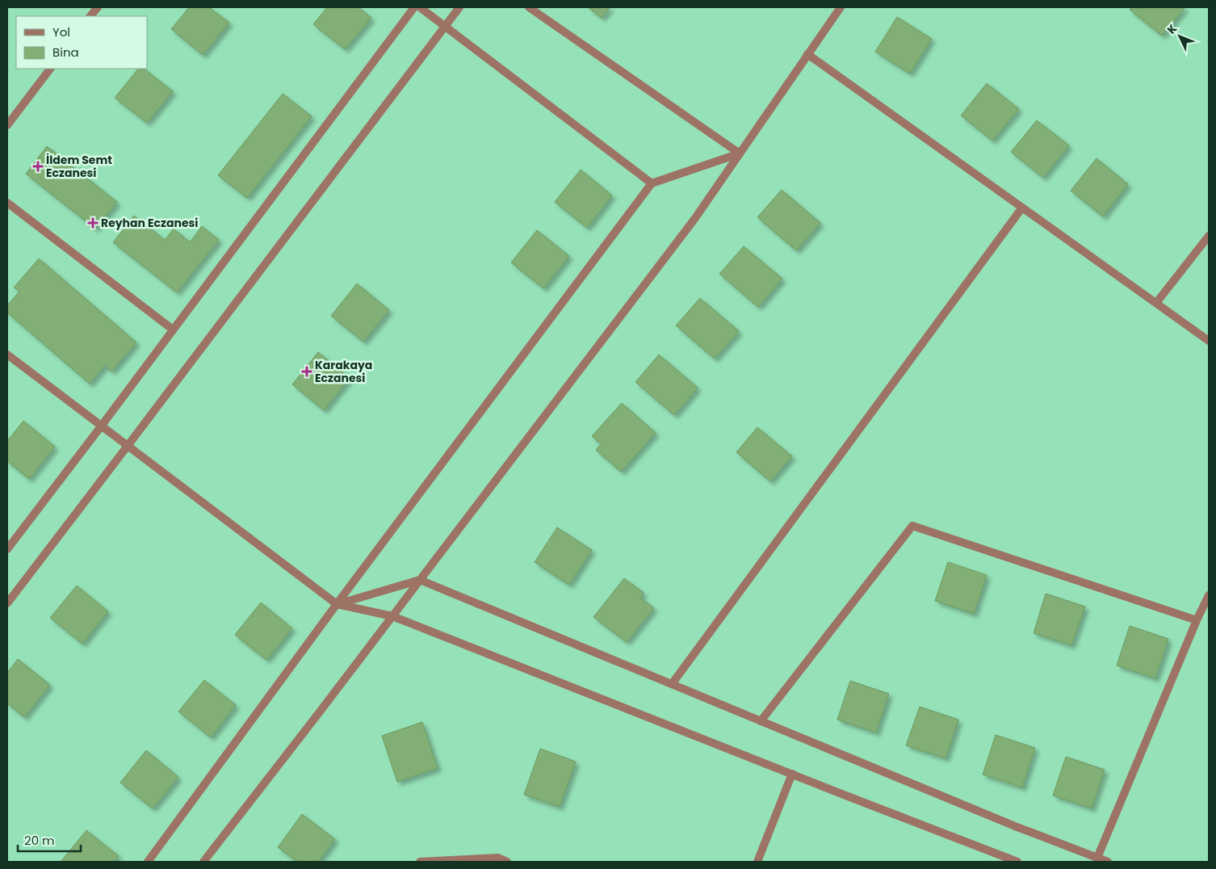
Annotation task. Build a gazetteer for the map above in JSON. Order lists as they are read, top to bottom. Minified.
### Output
{"places":{"health":["İldem Semt Eczanesi","Reyhan Eczanesi","Karakaya Eczanesi"]},"legend":["Yol","Bina"],"scale_bar":"20 m","north":"top left"}
